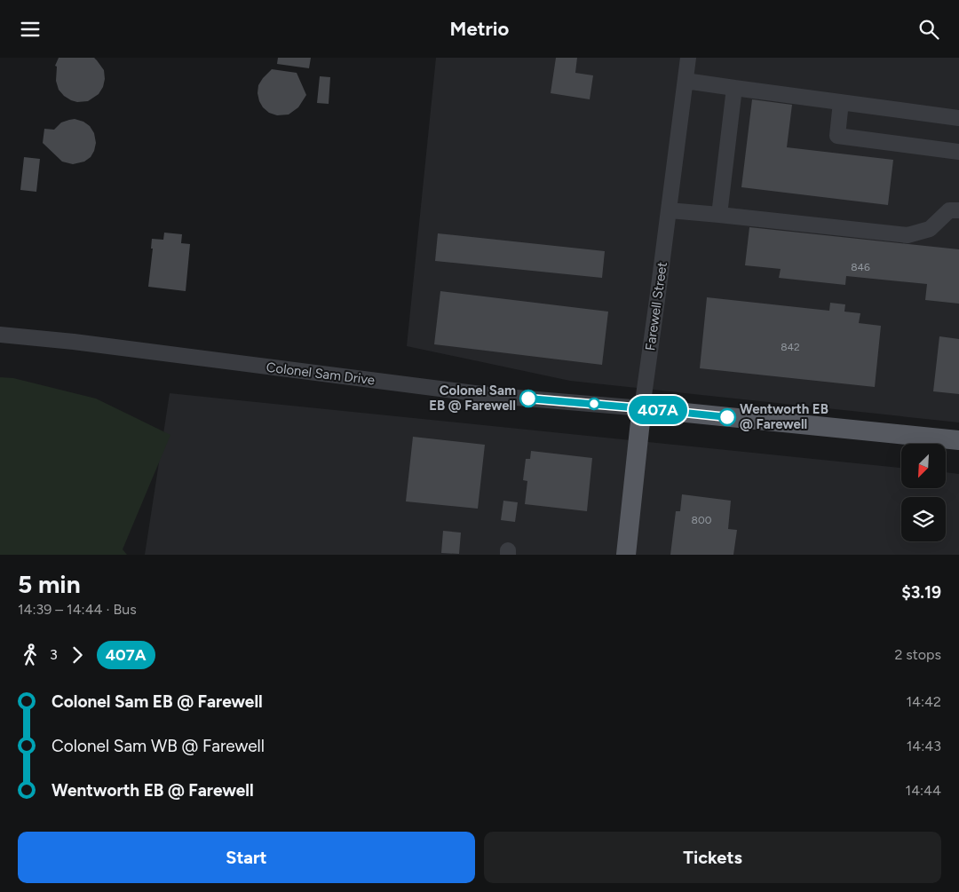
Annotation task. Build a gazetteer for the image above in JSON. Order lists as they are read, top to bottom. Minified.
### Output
{"streets":{"main road":["Farewell Street"],"street":["Colonel Sam Drive"]},"crossings":[["Farewell Street","Colonel Sam Drive"]],"places":["Colonel Sam EB @ Farewell","Wentworth EB @ Farewell"],"lines":["bus line 407A"],"house_numbers":["846","842","800"],"north":"bottom left","page":{"header":"Metrio","on_map":"407A","heading":["5 min","14:39 – 14:44 · Bus","$3.19"],"legs":["3","407A","2 stops"],"list":[{"name":"Colonel Sam EB @ Farewell","value":"14:42"},{"name":"Colonel Sam WB @ Farewell","value":"14:43"},{"name":"Wentworth EB @ Farewell","value":"14:44"}],"buttons":["Start","Tickets"]}}
